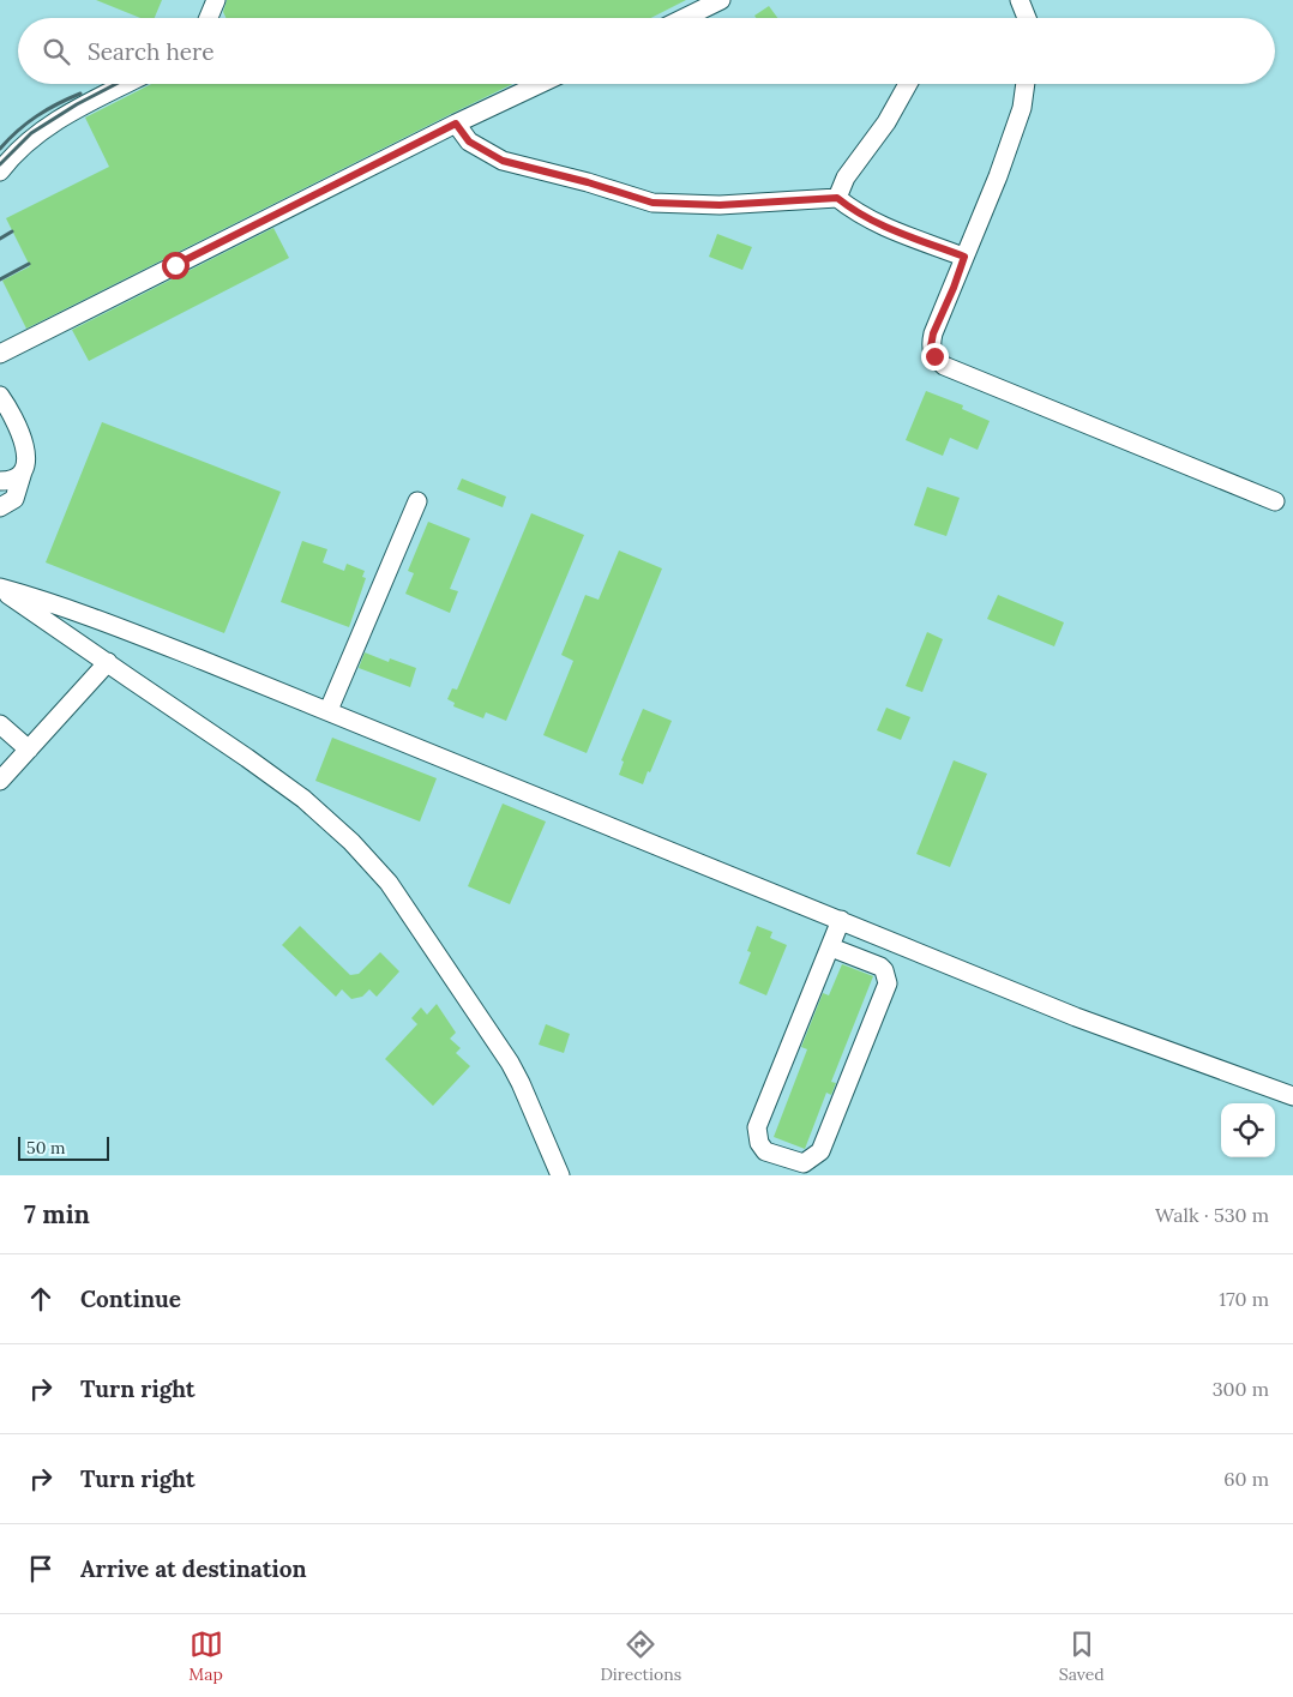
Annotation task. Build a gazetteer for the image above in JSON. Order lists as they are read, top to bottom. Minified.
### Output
{"scale_bar":"50 m","page":{"search":"Search here","scale":"50 m","heading":["7 min","Walk · 530 m"],"list":[["Continue","170 m"],["Turn right","300 m"],["Turn right","60 m"],"Arrive at destination"],"nav":["Map","Directions","Saved"]}}
